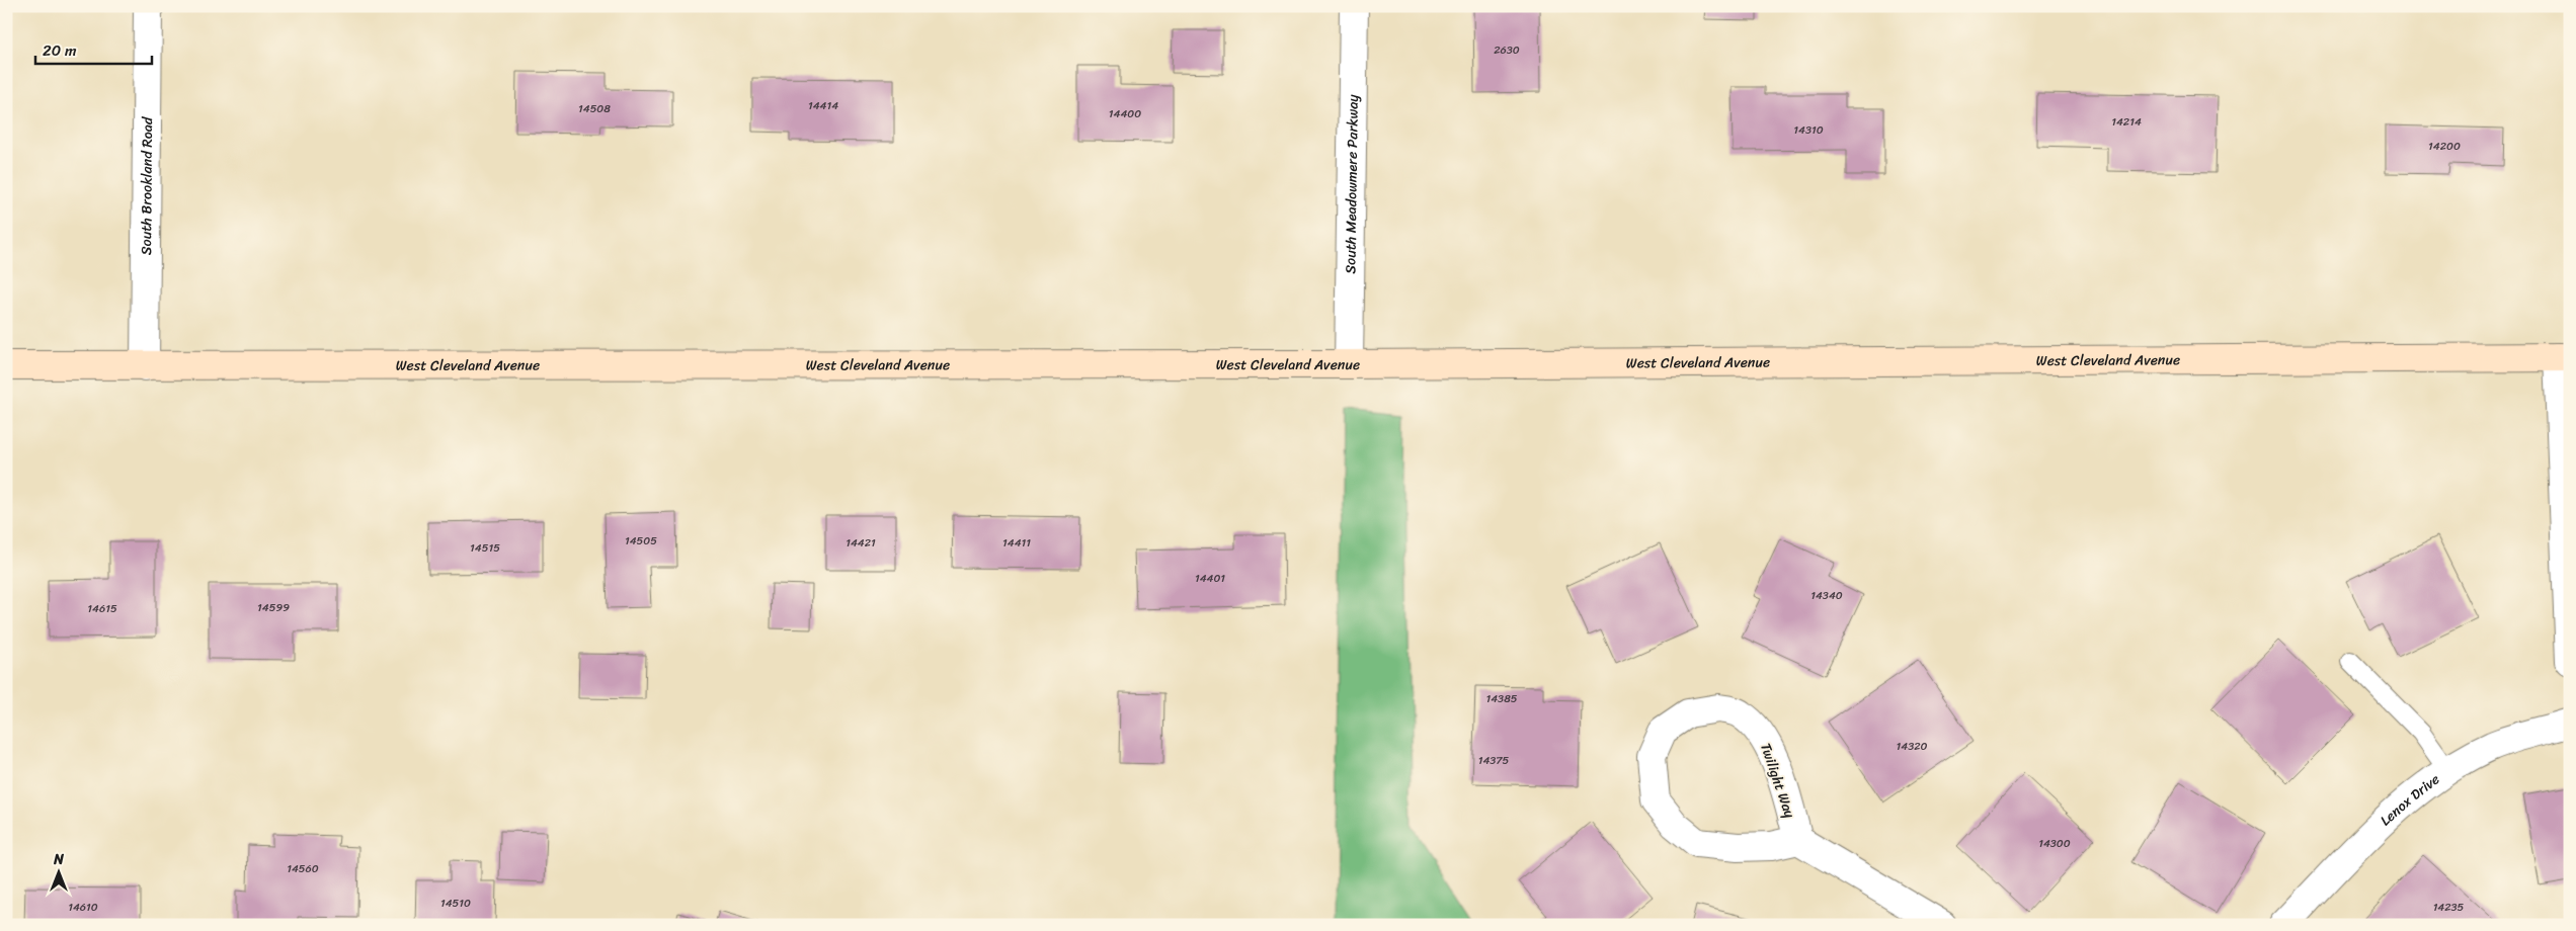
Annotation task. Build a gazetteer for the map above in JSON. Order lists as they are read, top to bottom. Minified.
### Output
{"streets":{"main road":["West Cleveland Avenue"],"street":["South Meadowmere Parkway","South Brookland Road","Twilight Way","Lenox Drive"]},"crossings":[["South Meadowmere Parkway","West Cleveland Avenue"],["South Brookland Road","West Cleveland Avenue"]],"house_numbers":["2630","14414","14508","14400","14214","14310","14200","14505","14421","14411","14515","14401","14340","14599","14615","14385","14320","14375","14300","14560","14510","14610","14235"],"scale_bar":"20 m","north":"top"}
